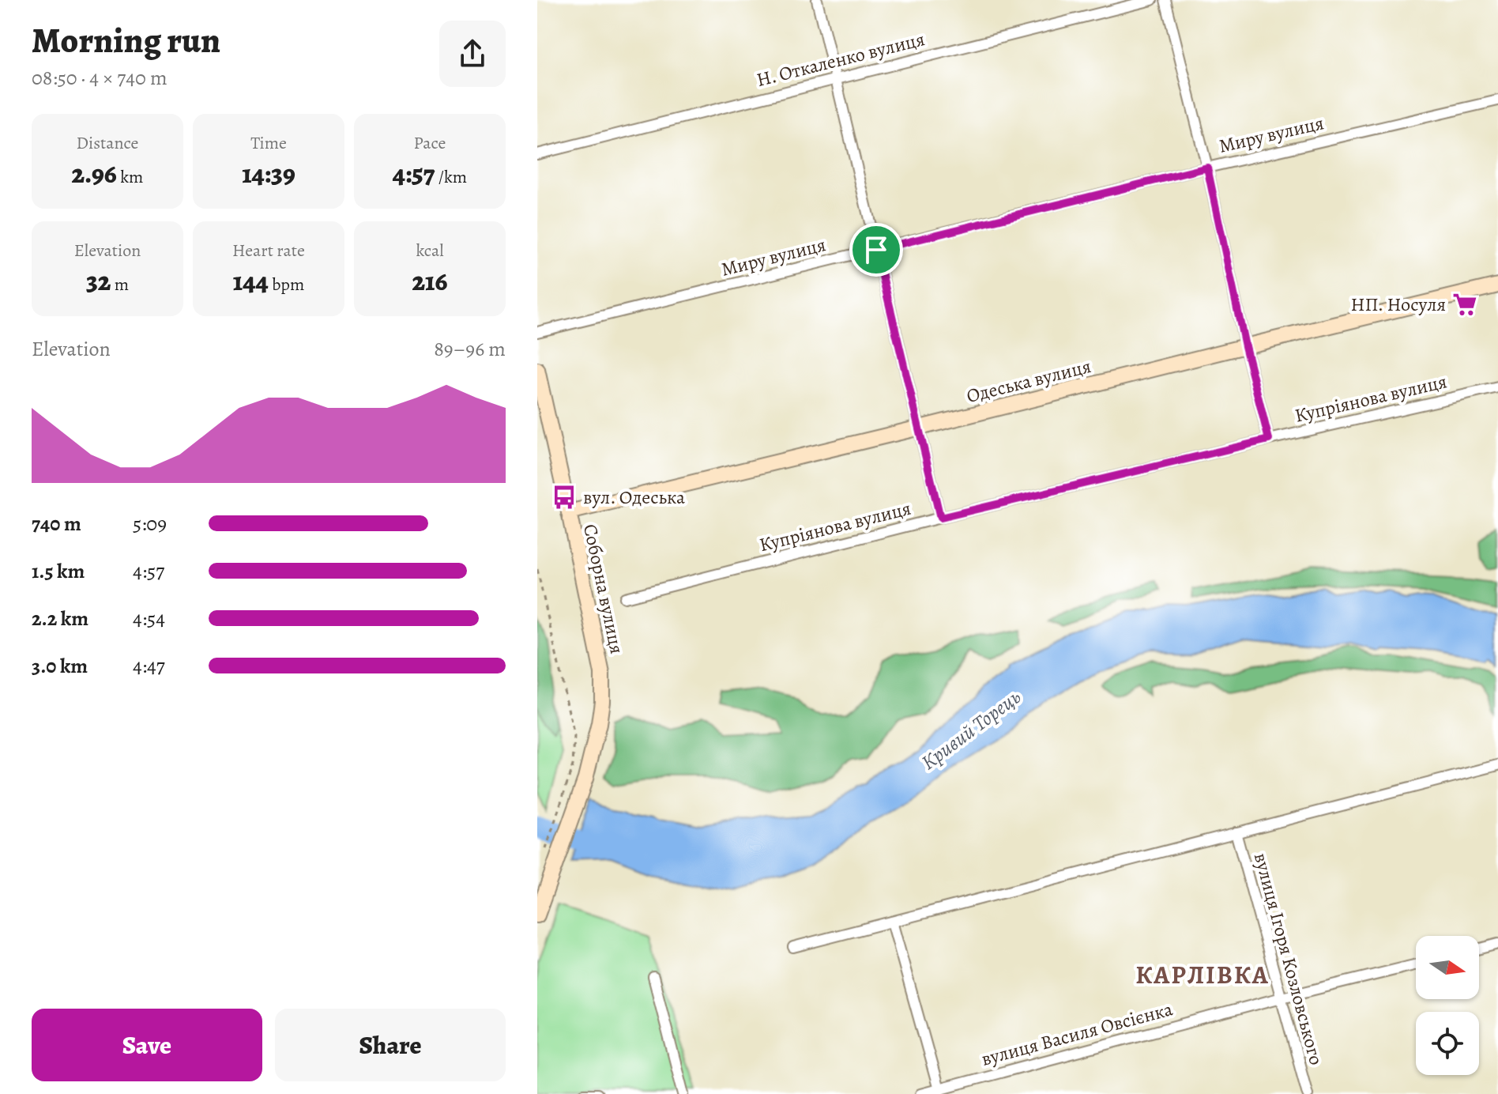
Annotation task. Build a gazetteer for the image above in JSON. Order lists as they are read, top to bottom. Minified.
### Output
{"streets":{"street":["Н. Откаленко вулиця","Миру вулиця","Одеська вулиця","Купріянова вулиця","Соборна вулиця","вулиця Ігоря Козловського","вулиця Василя Овсієнка"]},"crossings":[["Одеська вулиця","Соборна вулиця"],["вулиця Ігоря Козловського","вулиця Василя Овсієнка"]],"districts":["КАРЛІВКА"],"water":["Кривий Торець"],"places":{"supermarket":["НП. Носуля"],"bus stop":["вул. Одеська"]},"north":"right","page":{"heading":["Morning run","08:50 · 4 × 740 m"],"stats":[["Distance","2.96 km"],["Time","14:39"],["Pace","4:57 /km"],["Elevation","32 m"],["Heart rate","144 bpm"],["kcal","216"]],"chart":["Elevation","89–96 m"],"list":[{"name":"740 m","note":"5:09"},{"name":"1.5 km","note":"4:57"},{"name":"2.2 km","note":"4:54"},{"name":"3.0 km","note":"4:47"}],"buttons":["Save","Share"]}}
